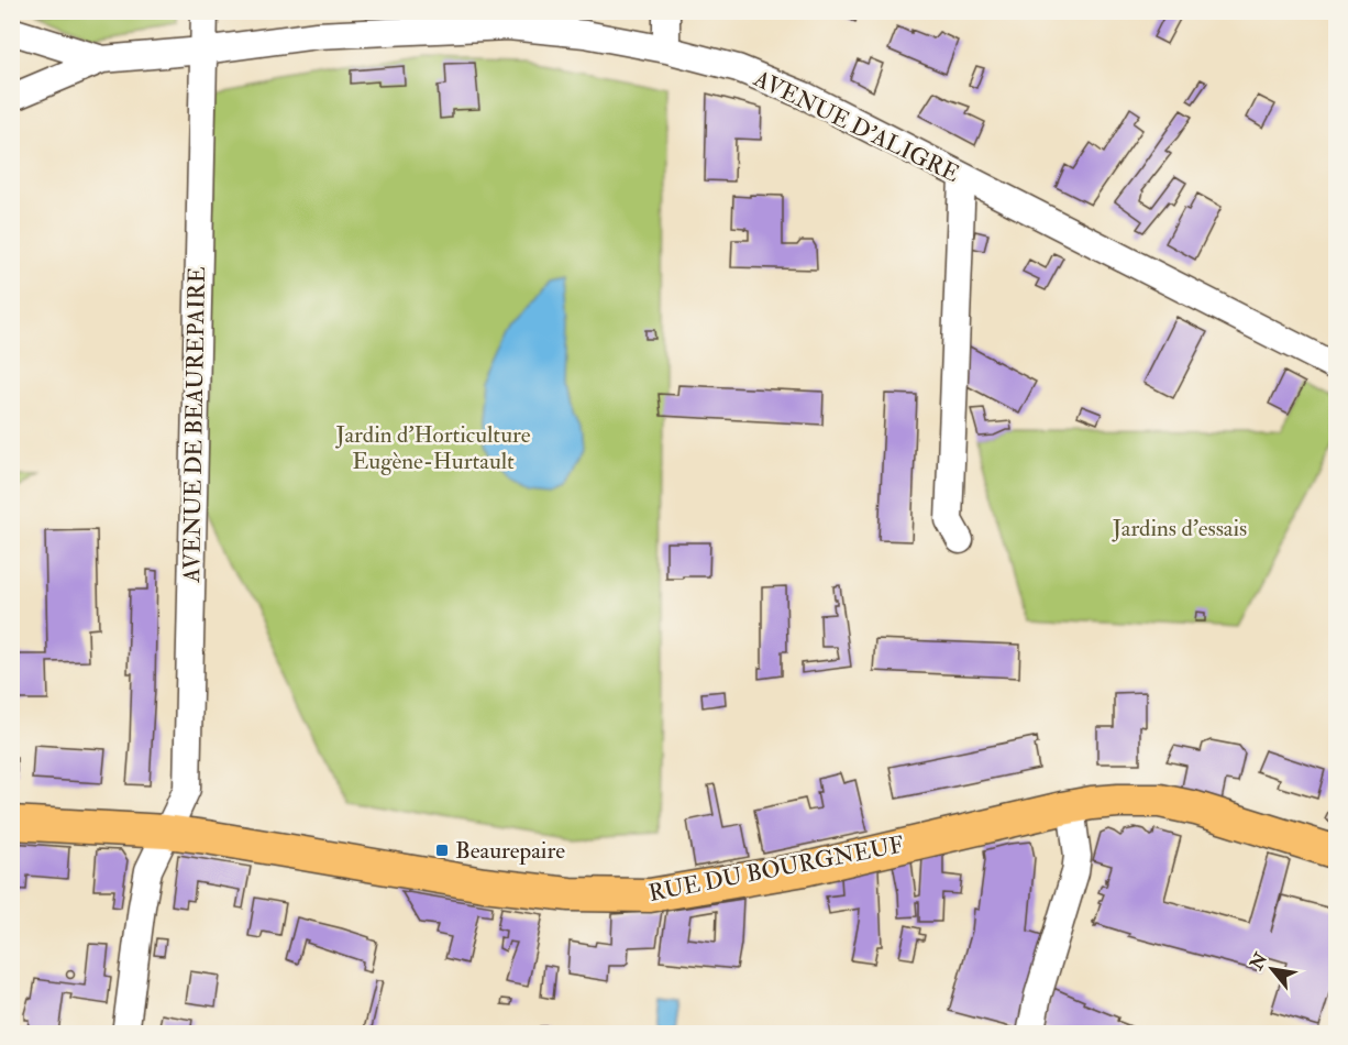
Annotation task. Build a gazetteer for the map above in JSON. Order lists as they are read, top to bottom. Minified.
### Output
{"streets":{"main road":["RUE DU BOURGNEUF"],"street":["AVENUE D'ALIGRE","AVENUE DE BEAUREPAIRE"]},"crossings":[["AVENUE D'ALIGRE","AVENUE DE BEAUREPAIRE"],["AVENUE DE BEAUREPAIRE","RUE DU BOURGNEUF"]],"parks":["Jardin d'Horticulture Eugène-Hurtault","Jardins d’essais"],"places":{"transit":["Beaurepaire"]},"north":"top left"}
